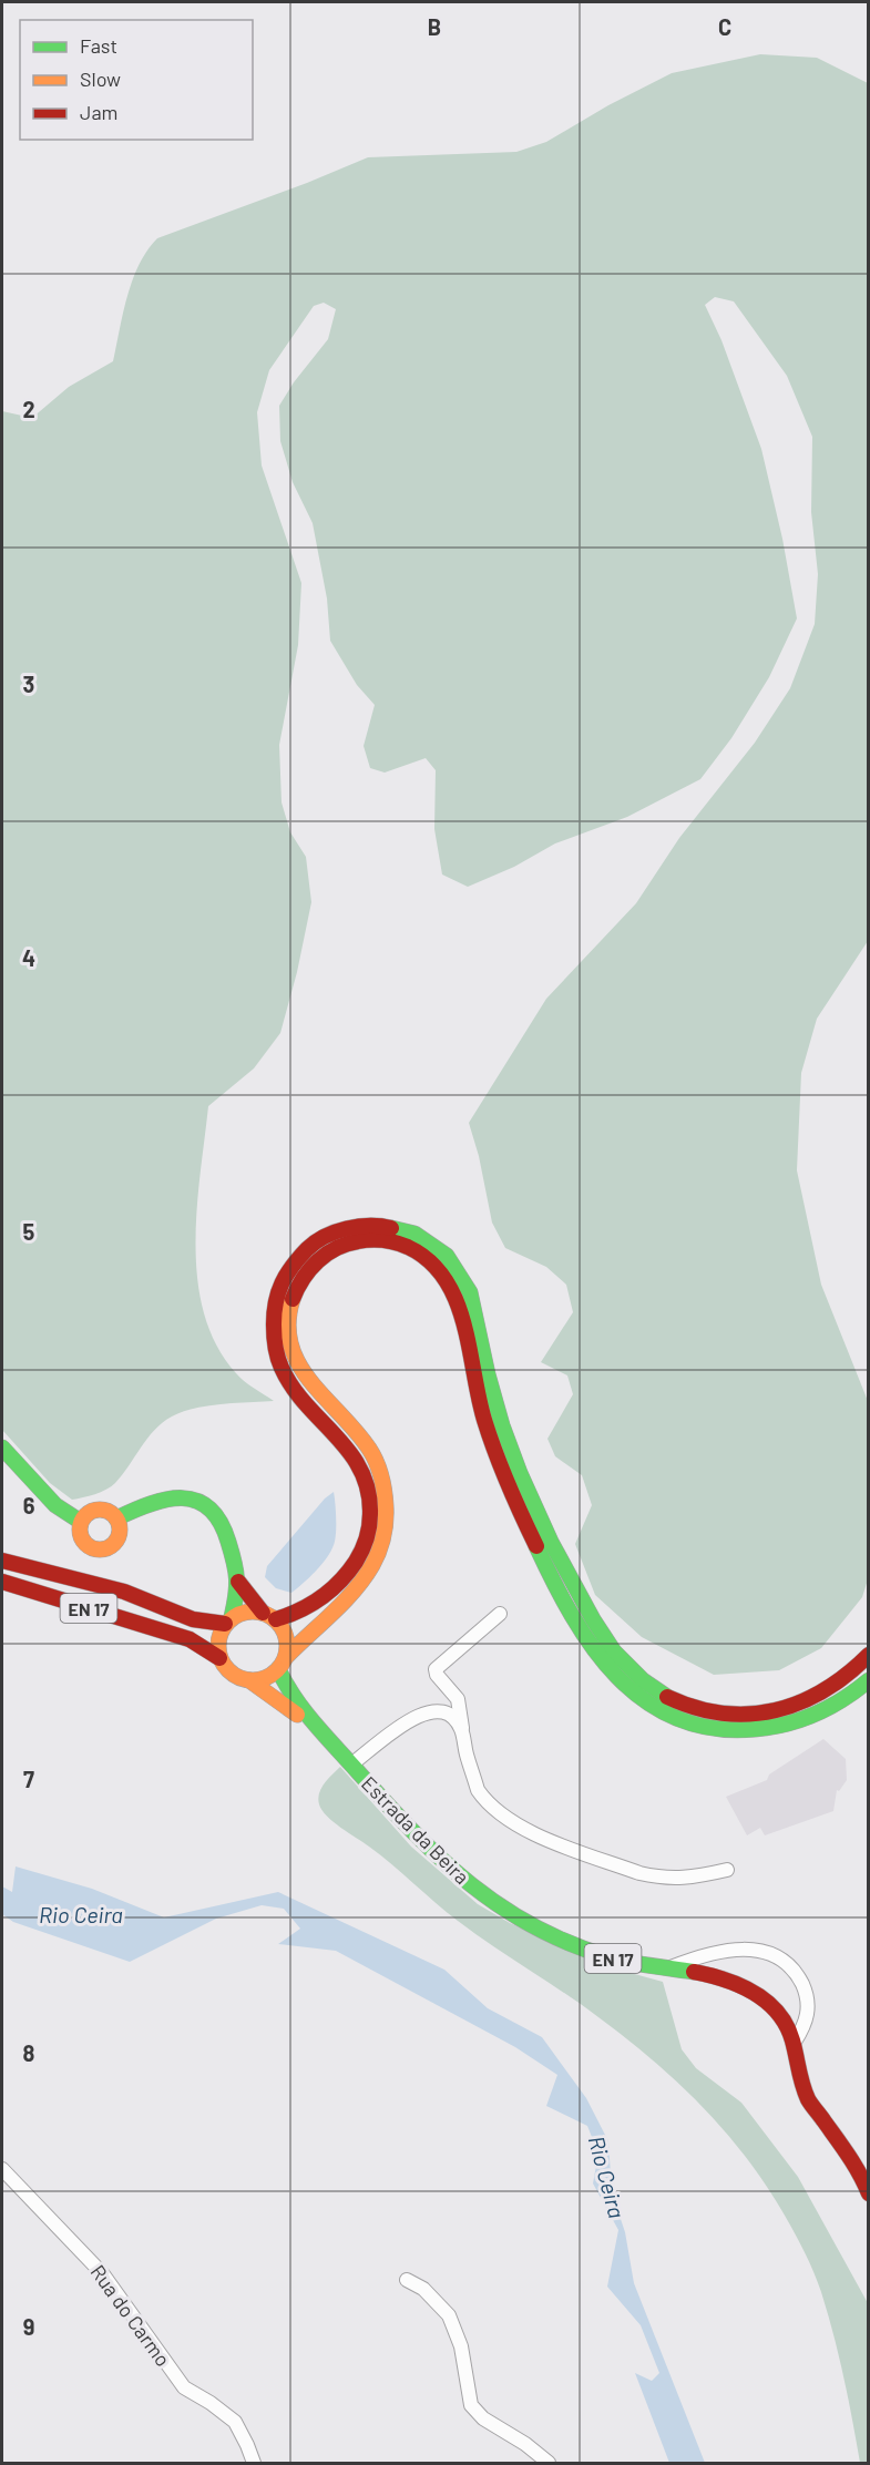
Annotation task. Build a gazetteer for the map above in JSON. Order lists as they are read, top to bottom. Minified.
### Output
{"streets":{"main road":["EN 17","Estrada da Beira"],"street":["Rua do Carmo"]},"crossings":[["EN 17","Estrada da Beira"]],"water":["Rio Ceira"],"legend":["Fast","Slow","Jam"],"grid":{"columns":["B","C"],"rows":["2","3","4","5","6","7","8","9"]}}
